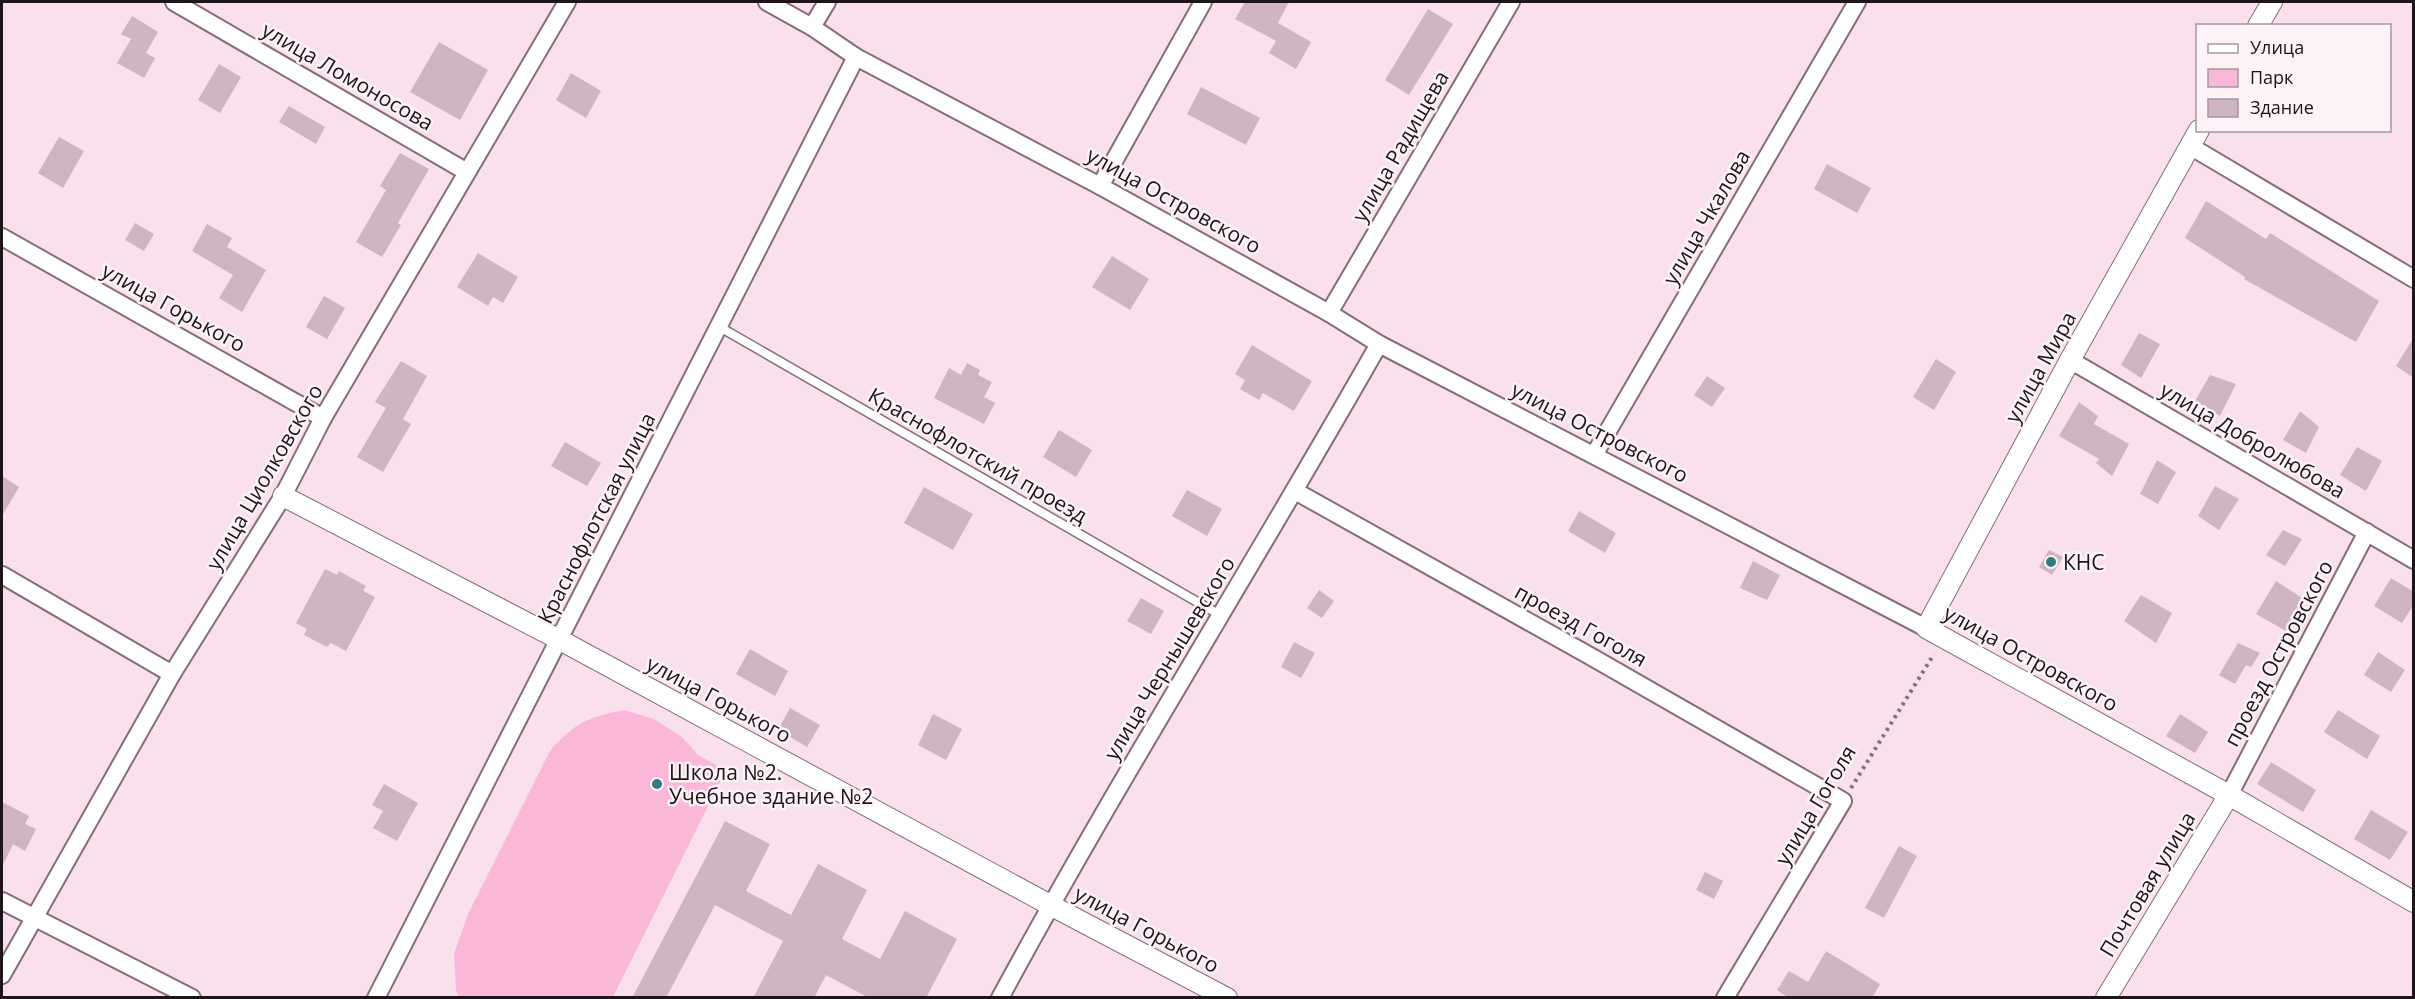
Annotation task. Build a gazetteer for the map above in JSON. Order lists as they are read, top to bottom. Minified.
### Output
{"streets":{"street":["улица Ломоносова","улица Радищева","улица Островского","улица Чкалова","улица Горького","улица Мира","улица Добролюбова","улица Циолковского","Краснофлотская улица","проезд Гоголя","проезд Островского","улица Чернышевского","улица Гоголя","Почтовая улица"],"lane":["Краснофлотский проезд"]},"crossings":[["улица Ломоносова","улица Циолковского"],["улица Радищева","улица Островского"],["улица Островского","улица Чкалова"],["улица Островского","улица Мира"],["улица Островского","Краснофлотская улица"],["улица Островского","проезд Островского"],["улица Островского","улица Чернышевского"],["улица Островского","улица Гоголя"],["улица Островского","Почтовая улица"],["улица Горького","улица Циолковского"],["улица Горького","Краснофлотская улица"],["улица Горького","улица Чернышевского"],["улица Мира","улица Добролюбова"],["улица Добролюбова","проезд Островского"],["Краснофлотский проезд","Краснофлотская улица"],["Краснофлотский проезд","улица Чернышевского"],["проезд Гоголя","улица Чернышевского"],["проезд Гоголя","улица Гоголя"],["проезд Островского","Почтовая улица"]],"places":["КНС","Школа №2. Учебное здание №2"],"legend":["Улица","Парк","Здание"]}
